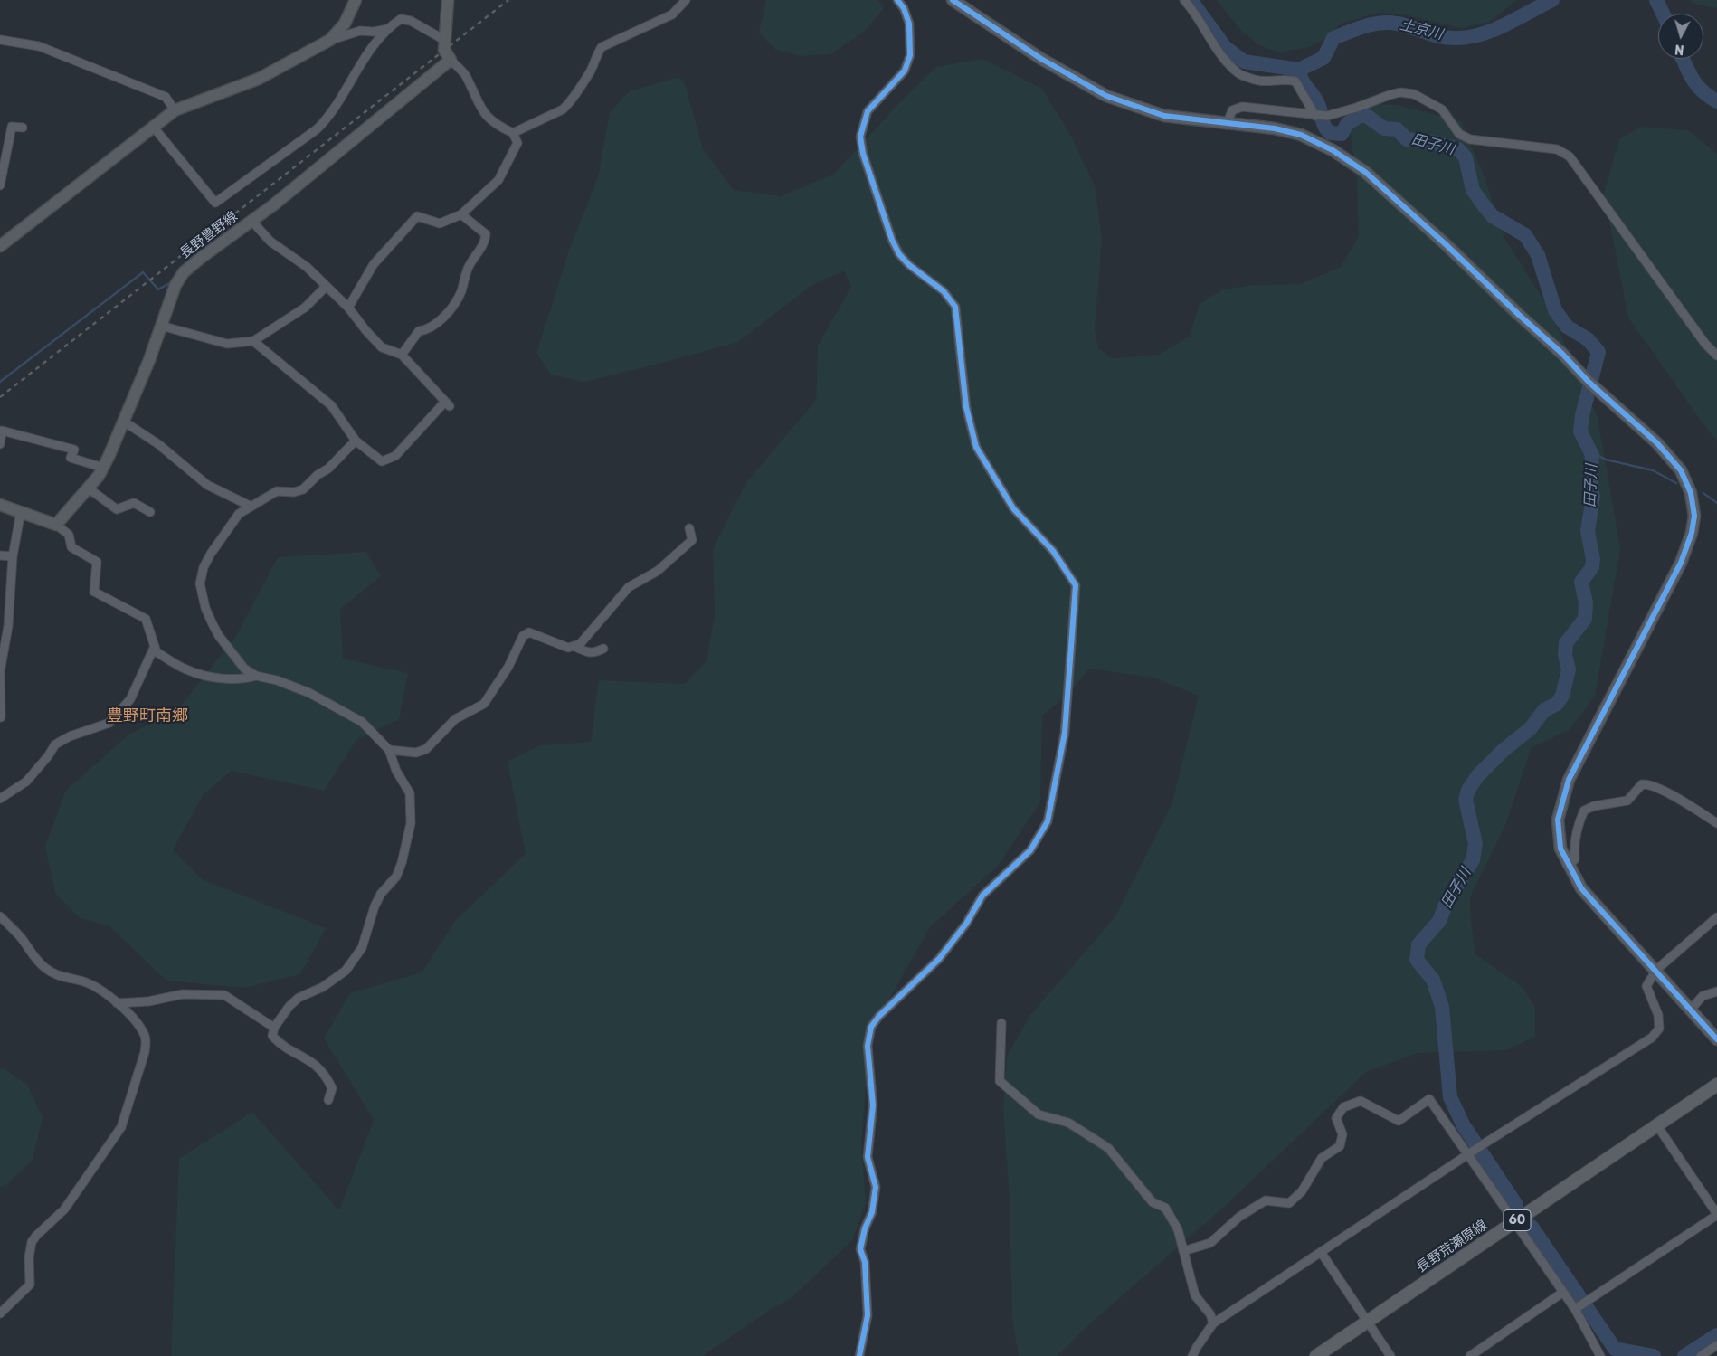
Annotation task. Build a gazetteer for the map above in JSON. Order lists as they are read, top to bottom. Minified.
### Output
{"streets":{"main road":["60","長野荒瀬原線"],"street":["長野豊野線"]},"districts":["豊野町南郷"],"water":["土京川","田子川"],"north":"bottom"}
